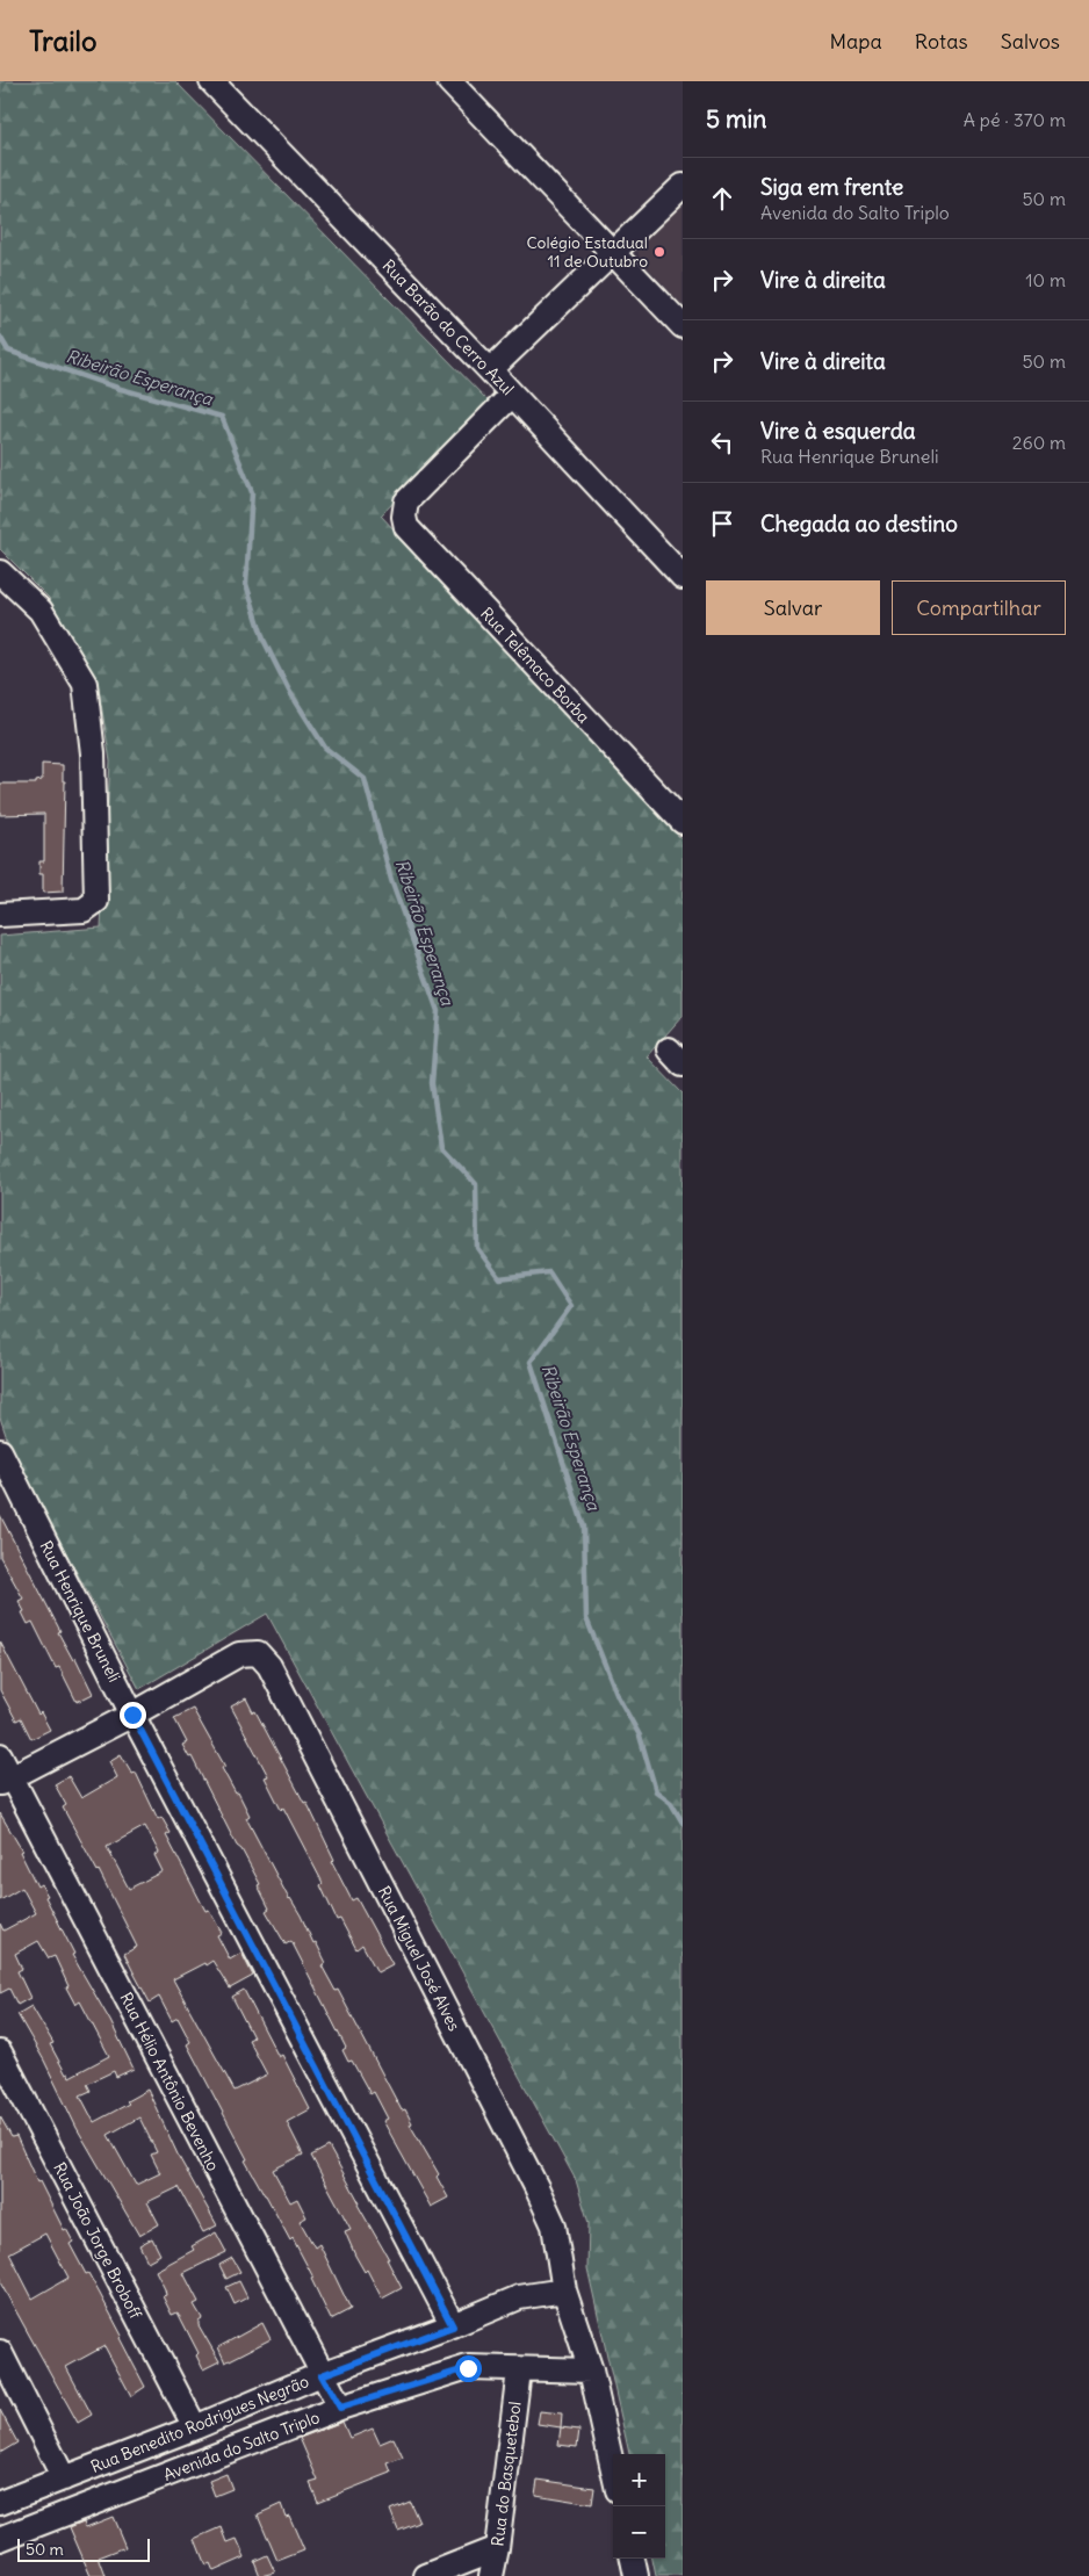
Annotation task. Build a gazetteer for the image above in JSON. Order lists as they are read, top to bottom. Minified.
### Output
{"streets":{"street":["Rua Barão do Cerro Azul","Rua Telêmaco Borba","Rua Henrique Bruneli","Rua Miguel José Alves","Rua Hélio Antônio Bevenho","Rua João Jorge Broboff","Rua Benedito Rodrigues Negrão","Avenida do Salto Triplo","Rua do Basquetebol"]},"crossings":[["Rua Barão do Cerro Azul","Rua Telêmaco Borba"],["Rua Henrique Bruneli","Rua Miguel José Alves"],["Rua Henrique Bruneli","Rua Benedito Rodrigues Negrão"],["Rua Miguel José Alves","Rua Benedito Rodrigues Negrão"],["Rua Hélio Antônio Bevenho","Rua Benedito Rodrigues Negrão"],["Rua Hélio Antônio Bevenho","Avenida do Salto Triplo"],["Rua João Jorge Broboff","Rua Benedito Rodrigues Negrão"],["Avenida do Salto Triplo","Rua do Basquetebol"]],"water":["Ribeirão Esperança"],"places":["Colégio Estadual 11 de Outubro"],"scale_bar":"50 m","page":{"header":"Trailo","nav":["Mapa","Rotas","Salvos"],"heading":["5 min","A pé · 370 m"],"list":[["Siga em frente","Avenida do Salto Triplo","50 m"],["Vire à direita","10 m"],["Vire à direita","50 m"],["Vire à esquerda","Rua Henrique Bruneli","260 m"],"Chegada ao destino"],"buttons":["Salvar","Compartilhar"],"map_buttons":["+","−"],"scale":"50 m"}}
